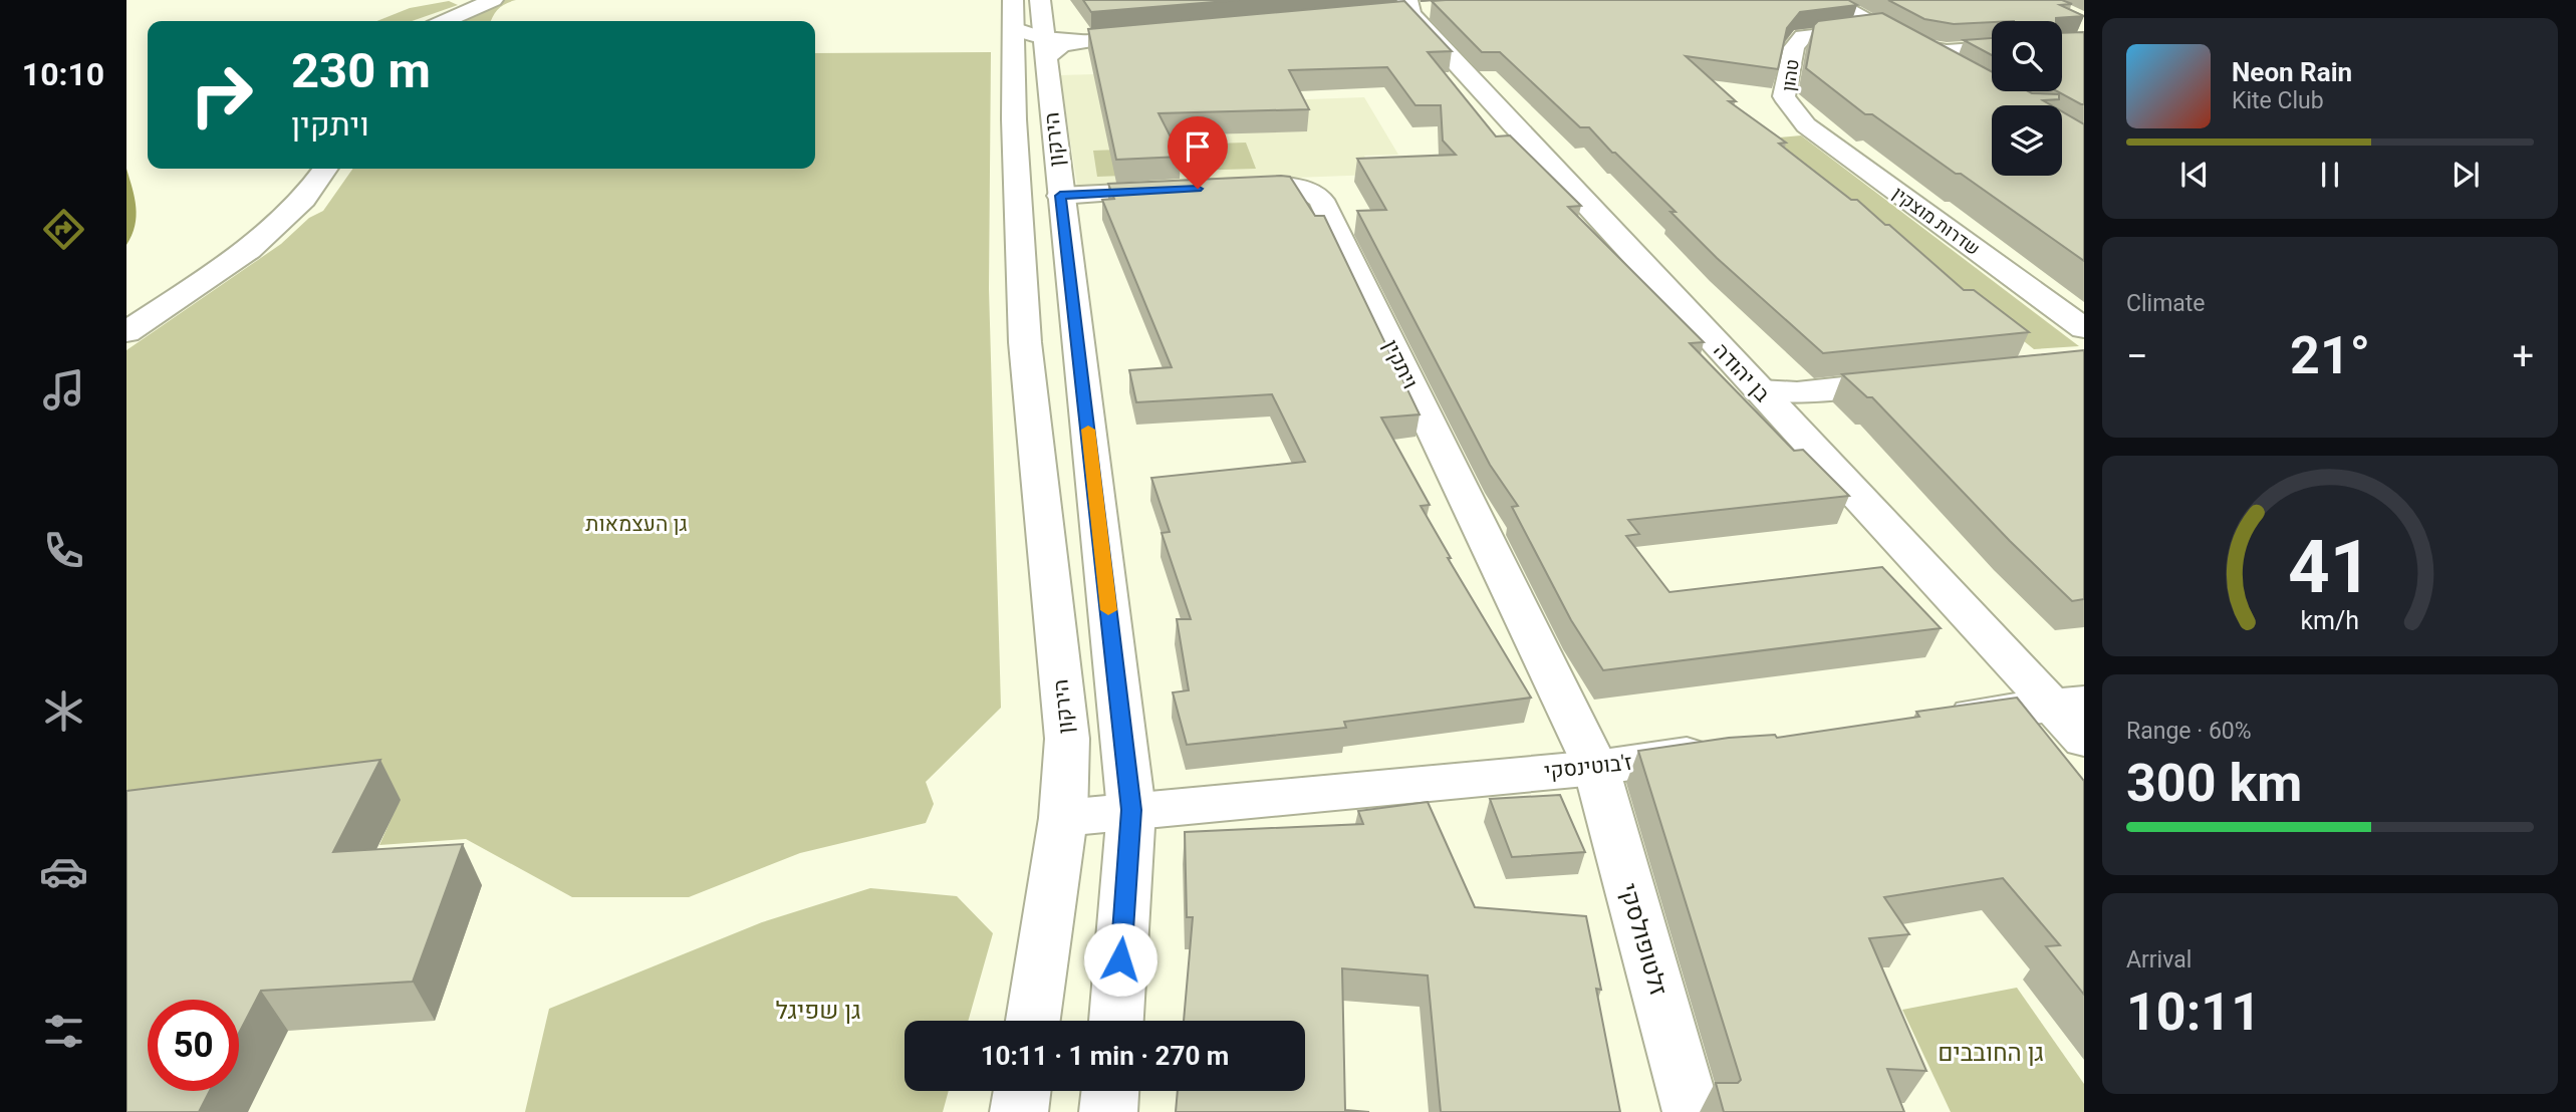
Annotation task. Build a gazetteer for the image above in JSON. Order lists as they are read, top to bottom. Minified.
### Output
{"streets":{"street":["טהון","הירקון","שדרות מוצקין","ויתקין","בן יהודה","ז'בוטינסקי","זלטופולסקי"]},"crossings":[["טהון","שדרות מוצקין"],["הירקון","ויתקין"],["הירקון","ז'בוטינסקי"],["ויתקין","ז'בוטינסקי"],["ויתקין","זלטופולסקי"],["ז'בוטינסקי","זלטופולסקי"]],"parks":["גן העצמאות","גן שפיגל","גן החובבים"],"page":{"tabs":"10:10","turn":["230 m","ויתקין"],"song":["Neon Rain","Kite Club"],"tile":["Climate",["Range · 60%","300 km"],["Arrival","10:11"]],"heat":["−","21°","+"],"limit":"50","trip":"10:11 · 1 min · 270 m","gauge":["41","km/h"]}}
